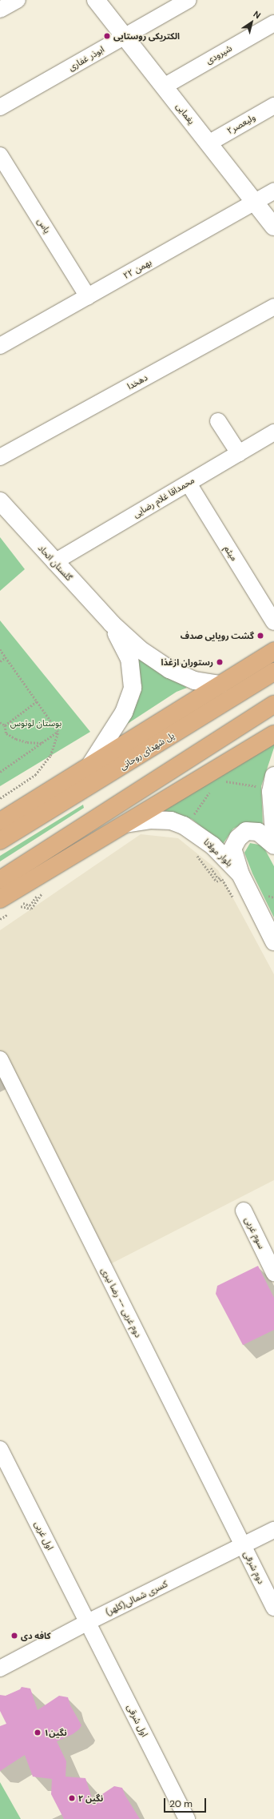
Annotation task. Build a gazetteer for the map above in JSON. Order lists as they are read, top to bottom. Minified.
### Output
{"streets":{"main road":["پل شهدای روحانی"],"street":["شیرودی","ابوذر غفاری","یغمایی","ولیعصر۲","یاس","۲۲ بهمن","دهخدا","محمداقا غلام رضایی","میثم","گلستان اتحاد","بلوار مولانا","سوم غربی","دوم غربی -- رضا نیری","اول غربی","دوم شرقی","کسری شمالی(کلهر)","اول شرقی"]},"crossings":[["شیرودی","یغمایی"],["ابوذر غفاری","یغمایی"],["یغمایی","ولیعصر۲"],["یغمایی","۲۲ بهمن"],["یاس","۲۲ بهمن"],["محمداقا غلام رضایی","میثم"],["محمداقا غلام رضایی","گلستان اتحاد"],["دوم غربی -- رضا نیری","دوم شرقی"],["دوم غربی -- رضا نیری","کسری شمالی(کلهر)"],["اول غربی","کسری شمالی(کلهر)"],["اول غربی","اول شرقی"],["دوم شرقی","کسری شمالی(کلهر)"],["کسری شمالی(کلهر)","اول شرقی"]],"parks":["بوستان لوتوس"],"places":["الکتریکی روستایی","گشت رویایی صدف","رستوران ازغذا","کافه دی","نگین۱","نگین ۲"],"scale_bar":"20 m","north":"top right"}
